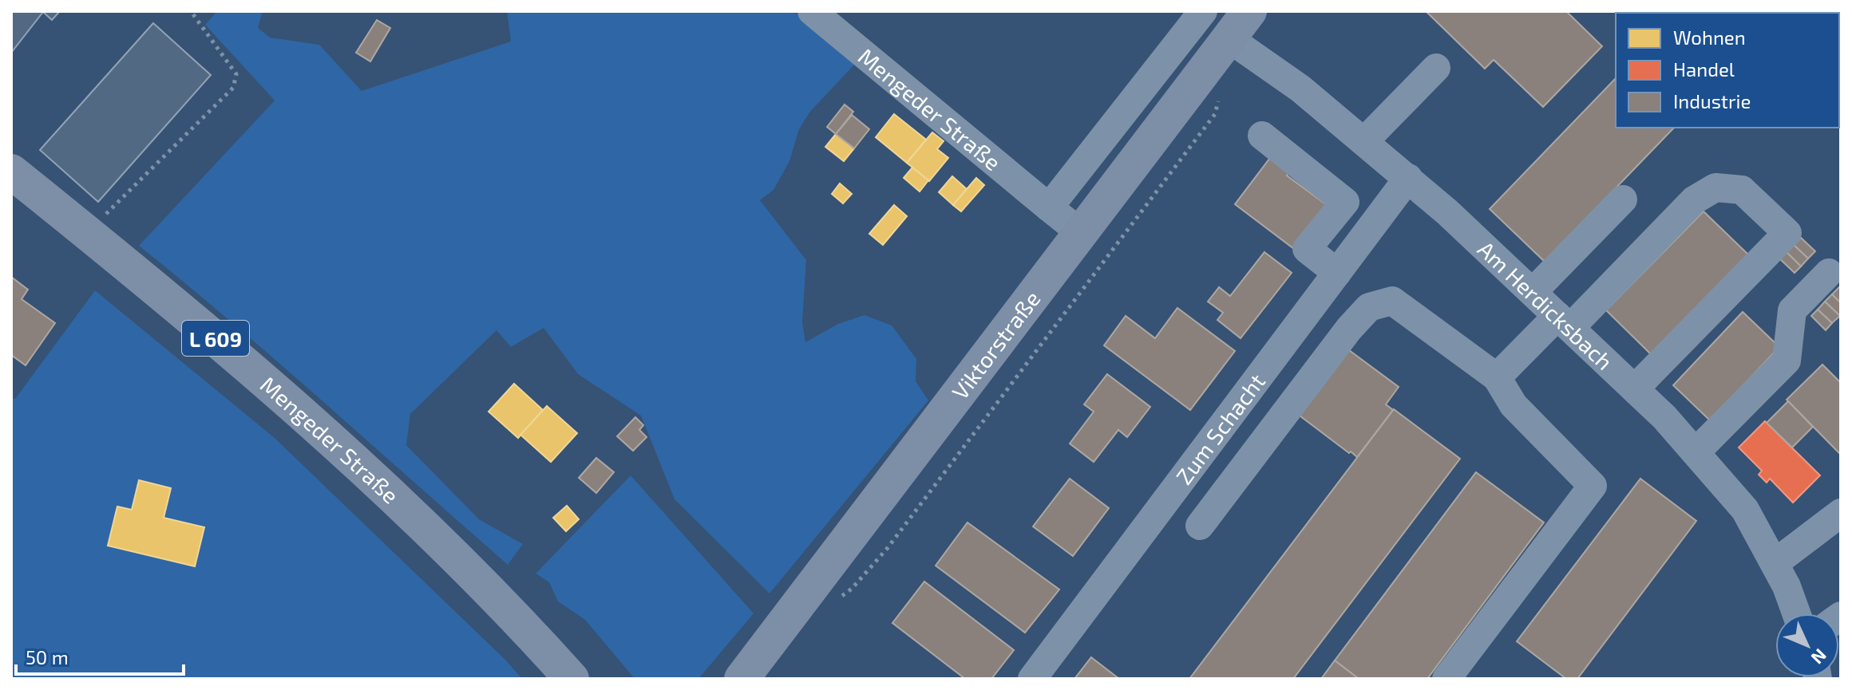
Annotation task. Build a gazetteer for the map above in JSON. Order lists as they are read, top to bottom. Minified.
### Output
{"streets":{"main road":["Mengeder Straße","L 609","Viktorstraße"],"street":["Am Herdicksbach","Zum Schacht"]},"crossings":[["Mengeder Straße","Viktorstraße"],["Am Herdicksbach","Viktorstraße"],["Am Herdicksbach","Zum Schacht"]],"legend":["Wohnen","Handel","Industrie"],"scale_bar":"50 m","north":"bottom right"}
